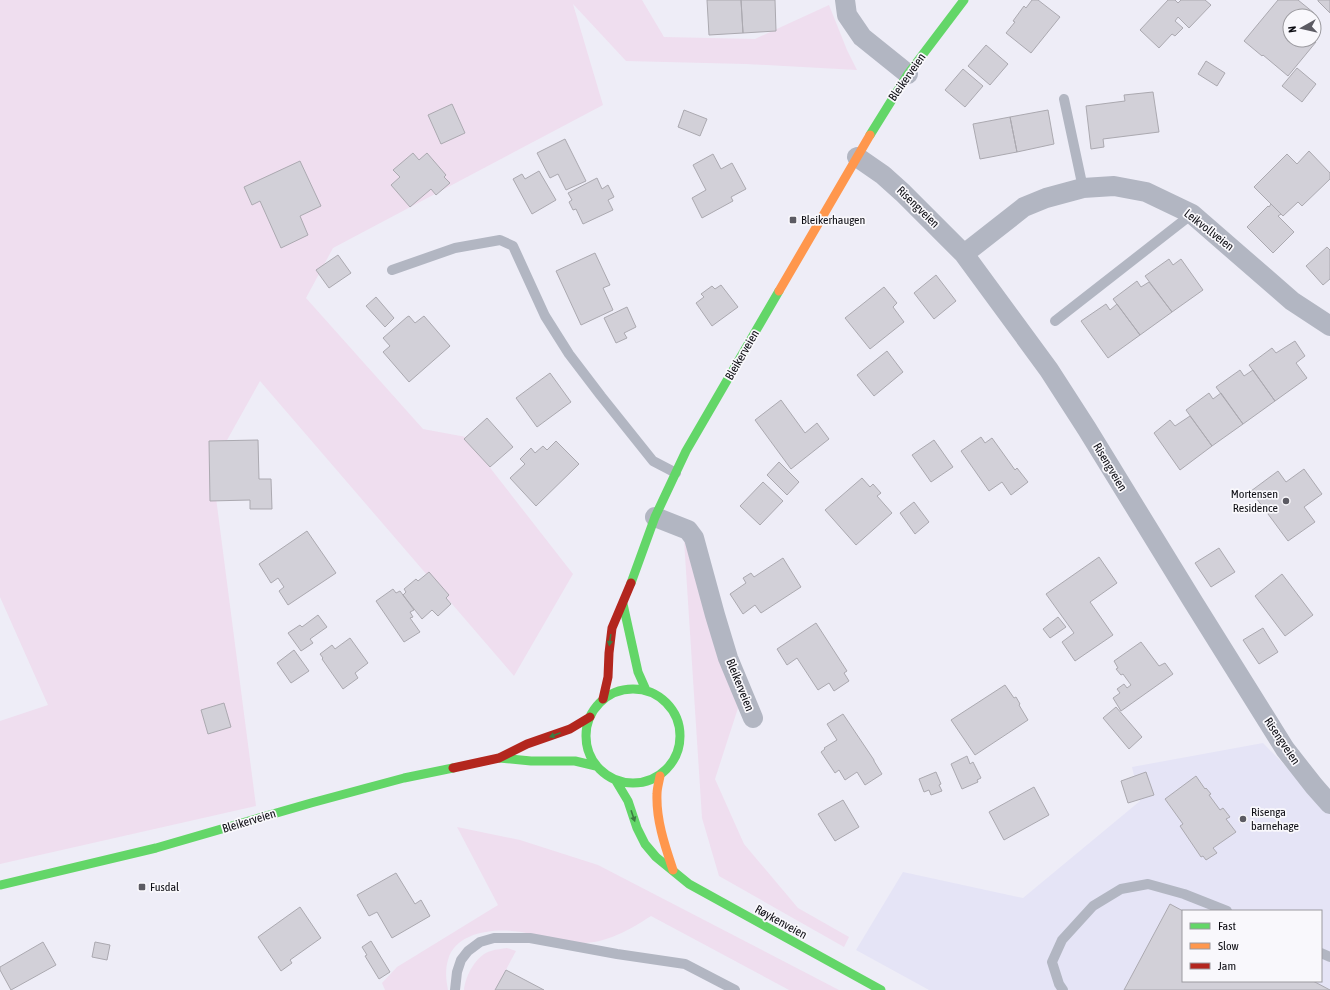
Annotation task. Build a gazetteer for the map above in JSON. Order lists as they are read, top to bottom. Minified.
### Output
{"streets":{"main road":["Bleikerveien","Røykenveien"],"street":["Risengveien","Leikvollveien"]},"crossings":[["Bleikerveien","Risengveien"],["Bleikerveien","Røykenveien"],["Risengveien","Leikvollveien"]],"places":{"transit":["Bleikerhaugen","Fusdal"],"other":["Mortensen Residence","Risenga barnehage"]},"legend":["Fast","Slow","Jam"],"north":"left"}
